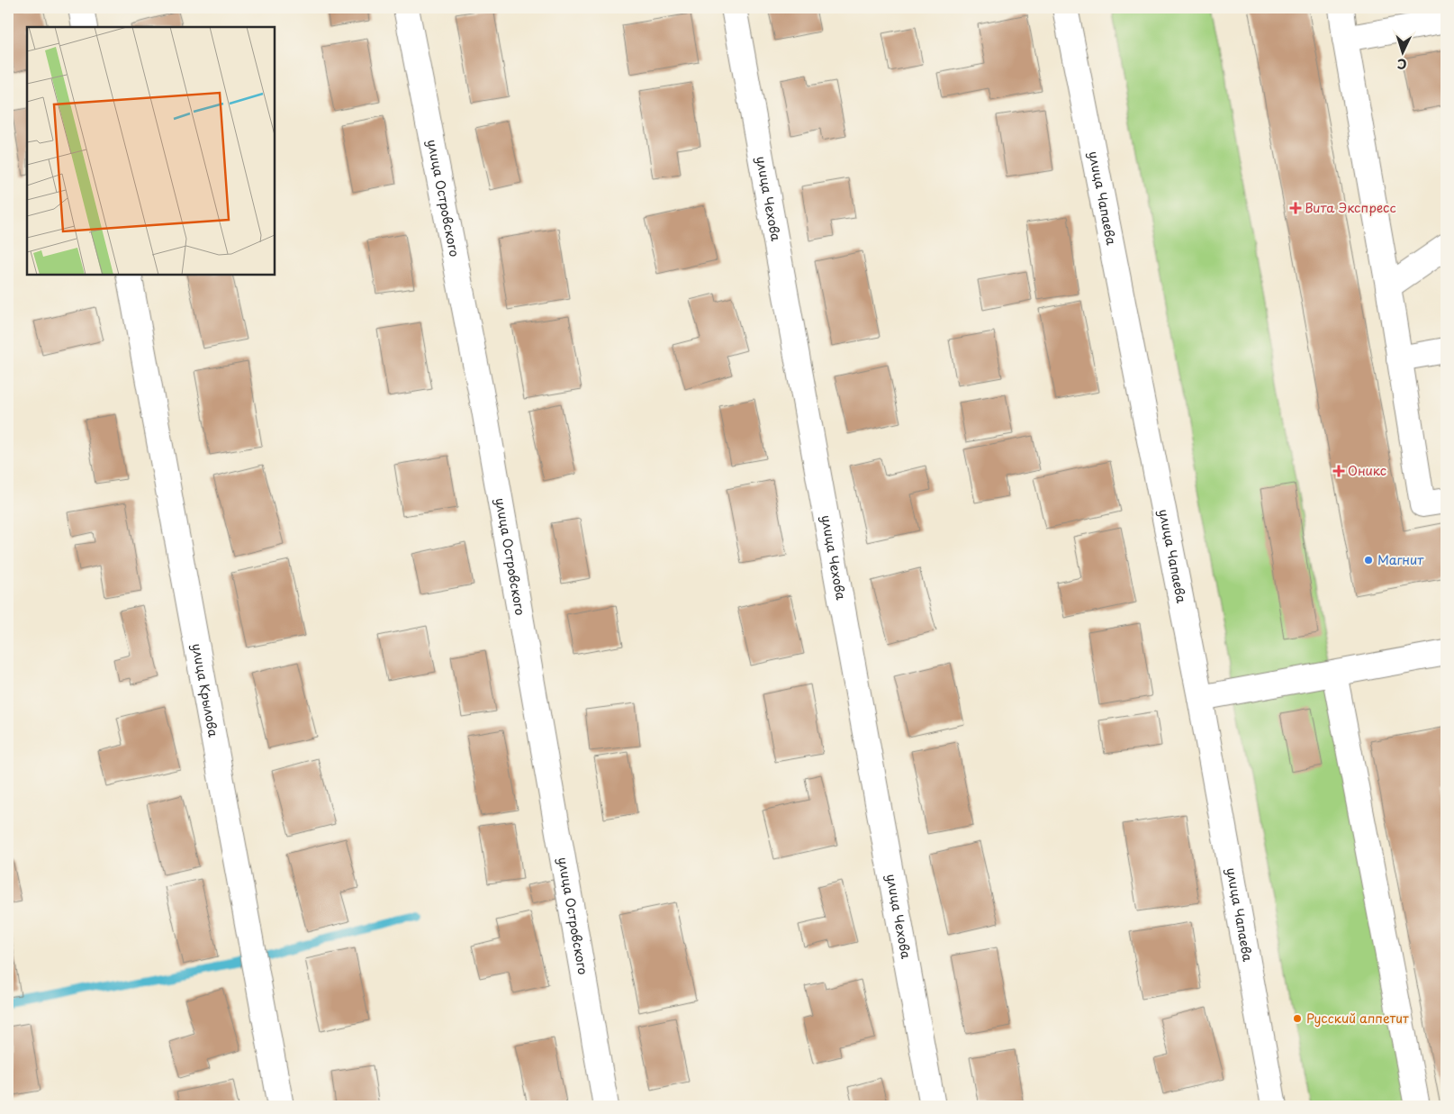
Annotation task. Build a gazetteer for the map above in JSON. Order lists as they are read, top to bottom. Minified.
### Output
{"streets":{"street":["улица Островского","улица Чехова","улица Чапаева","улица Крылова"]},"places":{"health":["Вита Экспресс","Оникс"],"other":["Магнит","Русский аппетит"]},"north":"bottom"}
